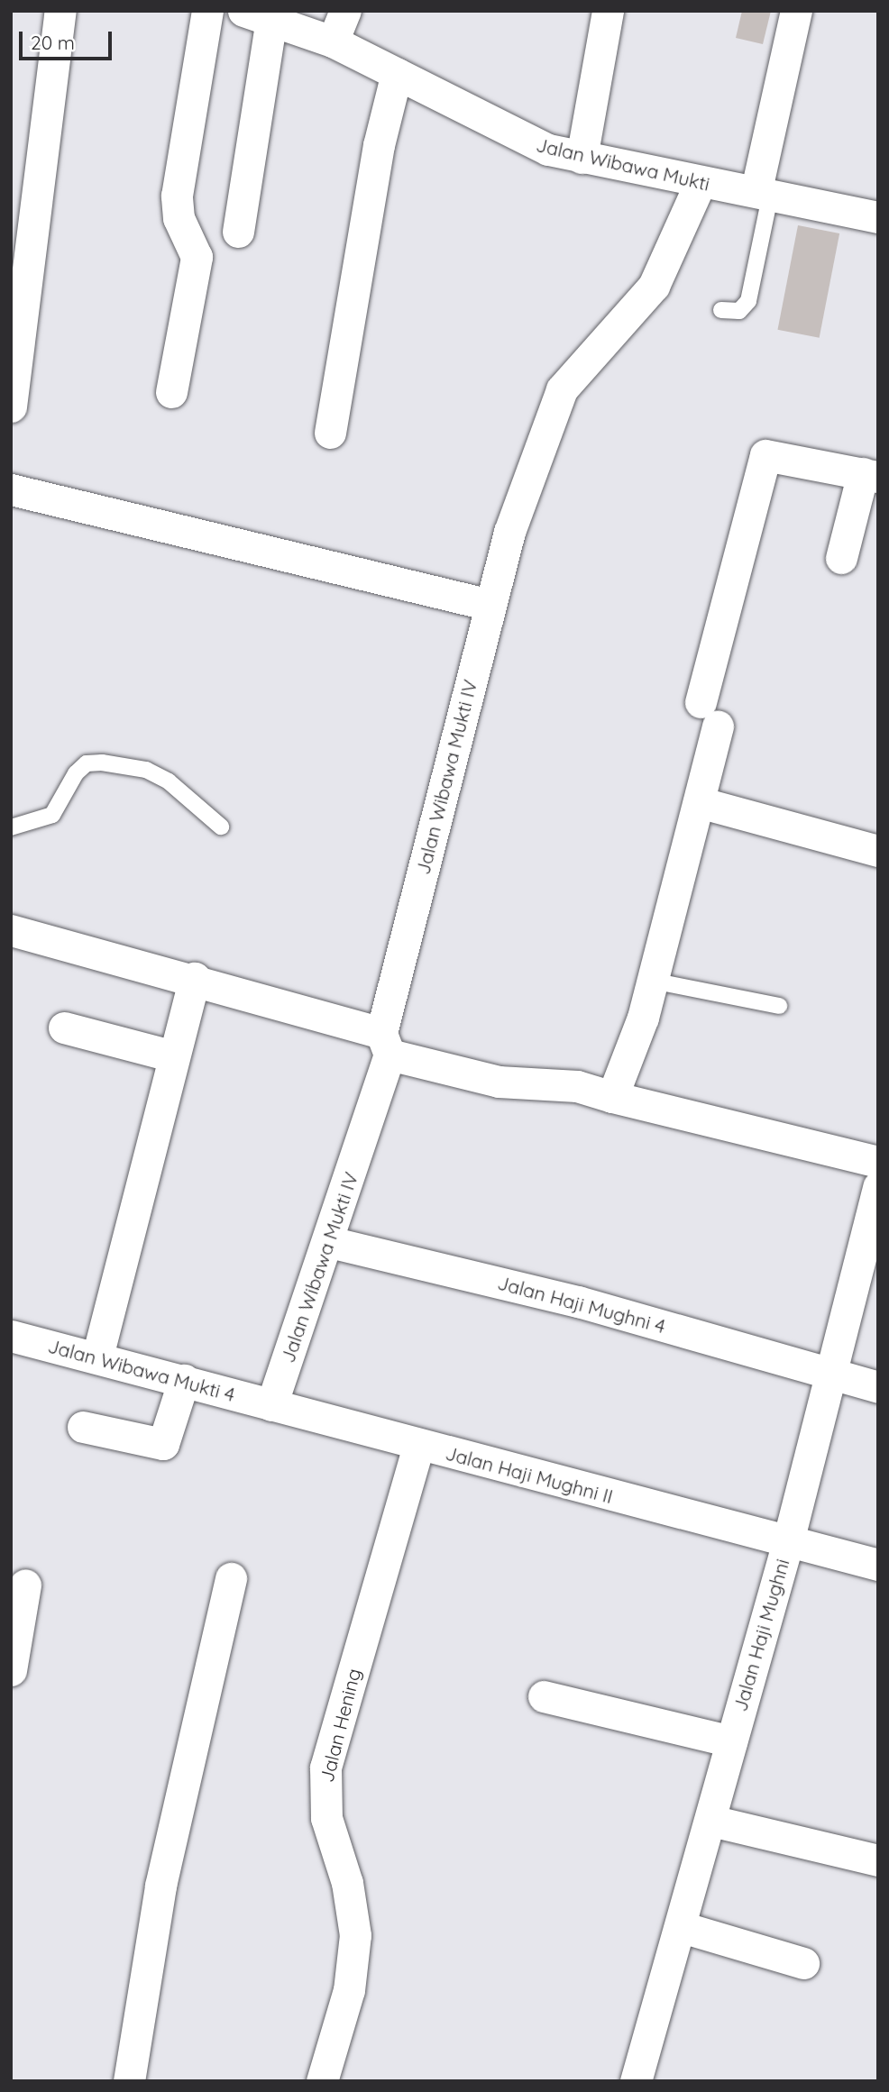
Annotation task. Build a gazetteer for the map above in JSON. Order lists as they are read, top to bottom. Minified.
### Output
{"streets":{"street":["Jalan Wibawa Mukti","Jalan Wibawa Mukti IV","Jalan Haji Mughni 4","Jalan Wibawa Mukti 4","Jalan Haji Mughni II","Jalan Haji Mughni","Jalan Hening"]},"crossings":[["Jalan Wibawa Mukti","Jalan Wibawa Mukti IV"],["Jalan Wibawa Mukti IV","Jalan Haji Mughni 4"],["Jalan Wibawa Mukti IV","Jalan Wibawa Mukti 4"],["Jalan Wibawa Mukti IV","Jalan Haji Mughni II"],["Jalan Haji Mughni 4","Jalan Haji Mughni"],["Jalan Wibawa Mukti 4","Jalan Haji Mughni II"],["Jalan Haji Mughni II","Jalan Haji Mughni"],["Jalan Haji Mughni II","Jalan Hening"]],"scale_bar":"20 m"}
